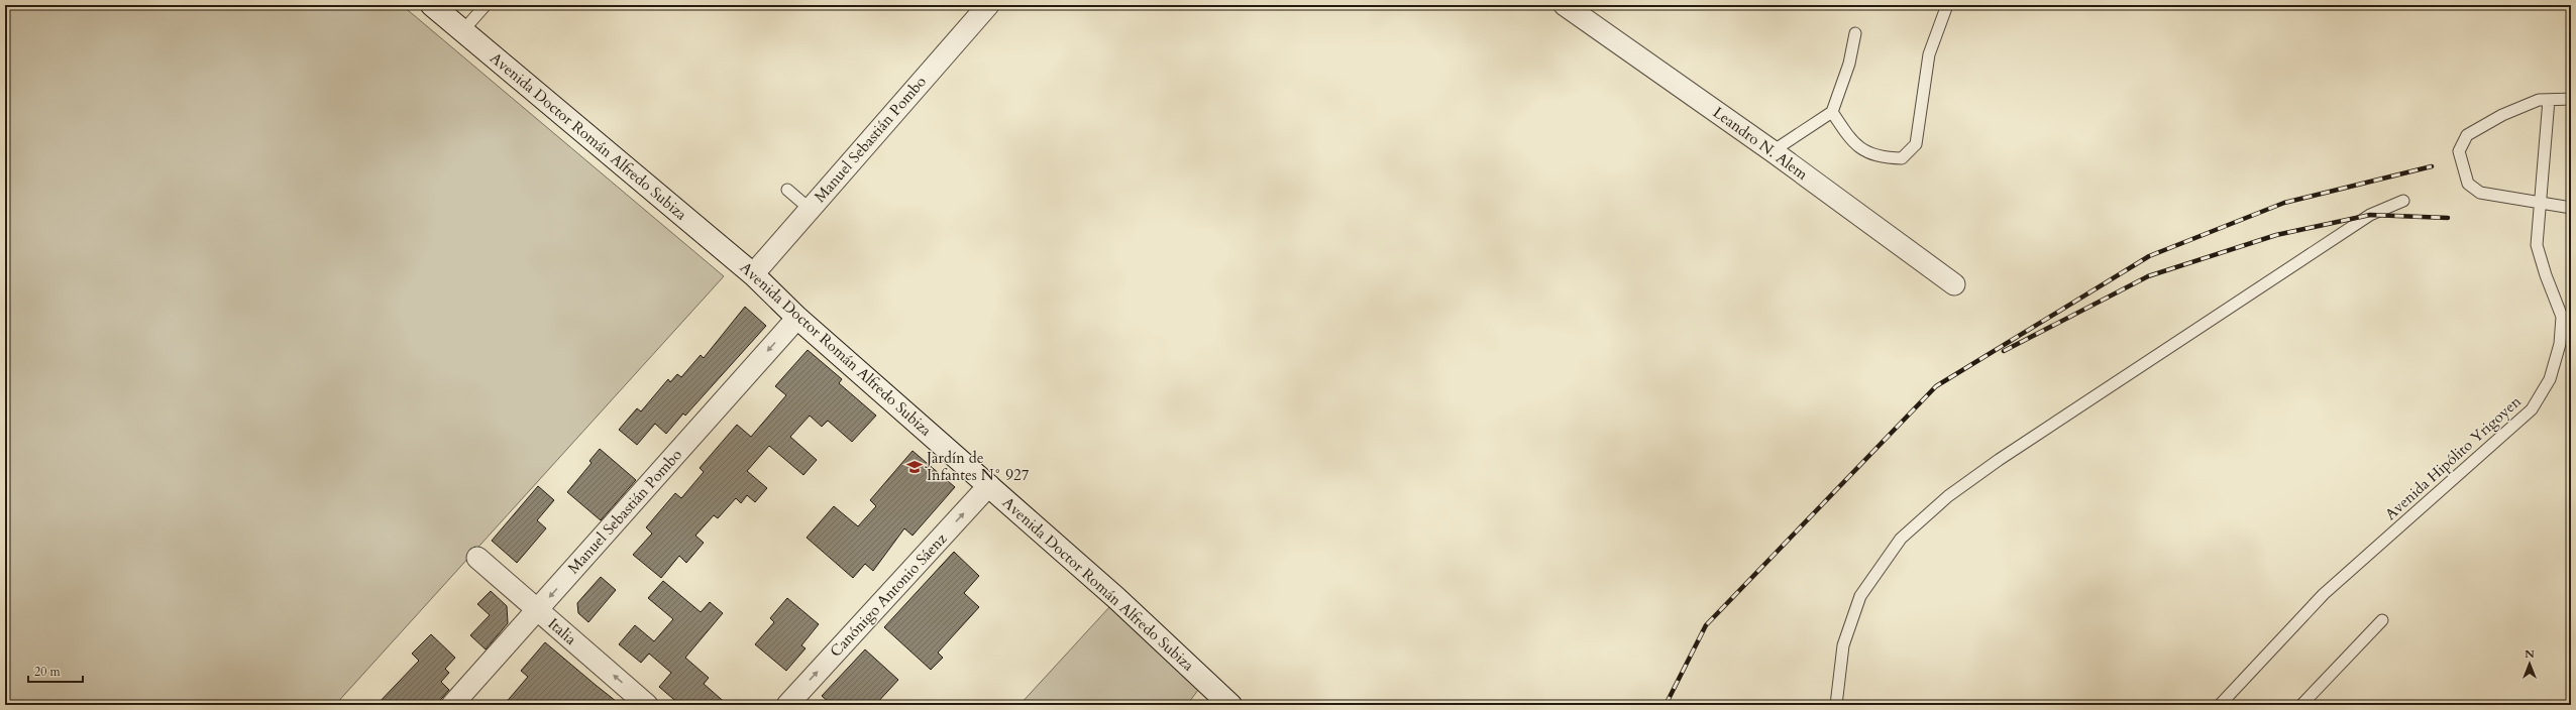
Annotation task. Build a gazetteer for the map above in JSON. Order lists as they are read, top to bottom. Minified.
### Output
{"streets":{"main road":["Avenida Doctor Román Alfredo Subiza"],"street":["Manuel Sebastián Pombo","Leandro N. Alem","Canónigo Antonio Sáenz","Italia"],"lane":["Avenida Hipólito Yrigoyen"]},"crossings":[["Avenida Doctor Román Alfredo Subiza","Manuel Sebastián Pombo"],["Avenida Doctor Román Alfredo Subiza","Canónigo Antonio Sáenz"],["Manuel Sebastián Pombo","Italia"]],"one_way":["Manuel Sebastián Pombo","Canónigo Antonio Sáenz","Italia"],"places":{"school or university":["Jardín de Infantes N° 927"]},"scale_bar":"20 m","north":"top"}
